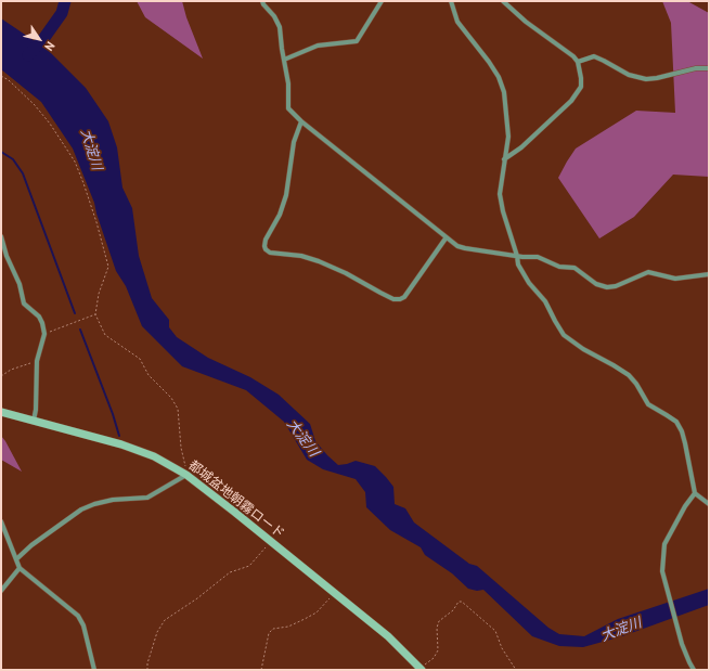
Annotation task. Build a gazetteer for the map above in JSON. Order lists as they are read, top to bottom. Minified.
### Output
{"streets":{"street":["都城盆地朝霧ロード"]},"water":["大淀川"],"north":"bottom right"}
